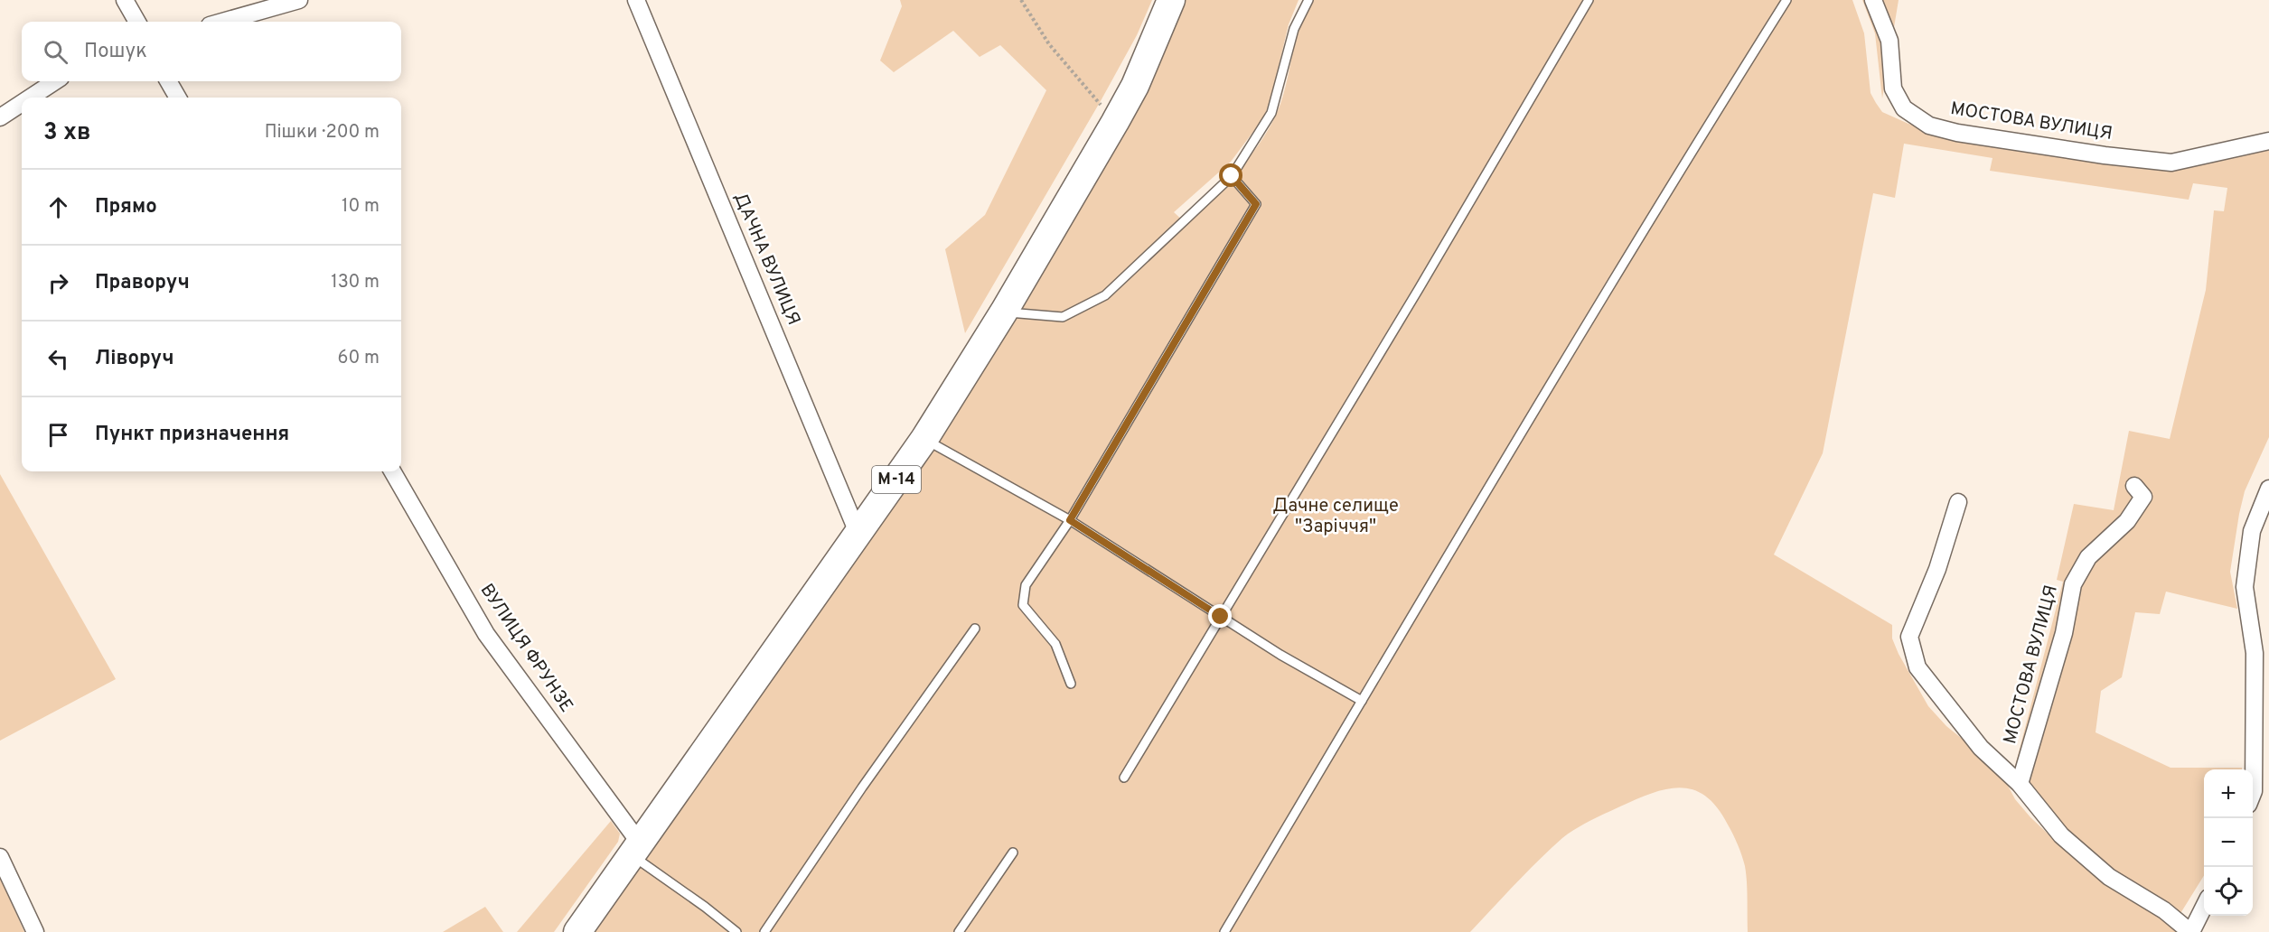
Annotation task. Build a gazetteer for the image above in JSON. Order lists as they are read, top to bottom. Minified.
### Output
{"streets":{"highway":["М-14"],"street":["МОСТОВА ВУЛИЦЯ","ДАЧНА ВУЛИЦЯ","ВУЛИЦЯ ФРУНЗЕ"]},"crossings":[["ДАЧНА ВУЛИЦЯ","М-14"],["М-14","ВУЛИЦЯ ФРУНЗЕ"]],"parks":["Дачне селище \"Заріччя\""],"page":{"search":"Пошук","heading":["3 хв","Пішки · 200 m"],"list":[["Прямо","10 m"],["Праворуч","130 m"],["Ліворуч","60 m"],"Пункт призначення"],"map_buttons":["+","−"]}}
